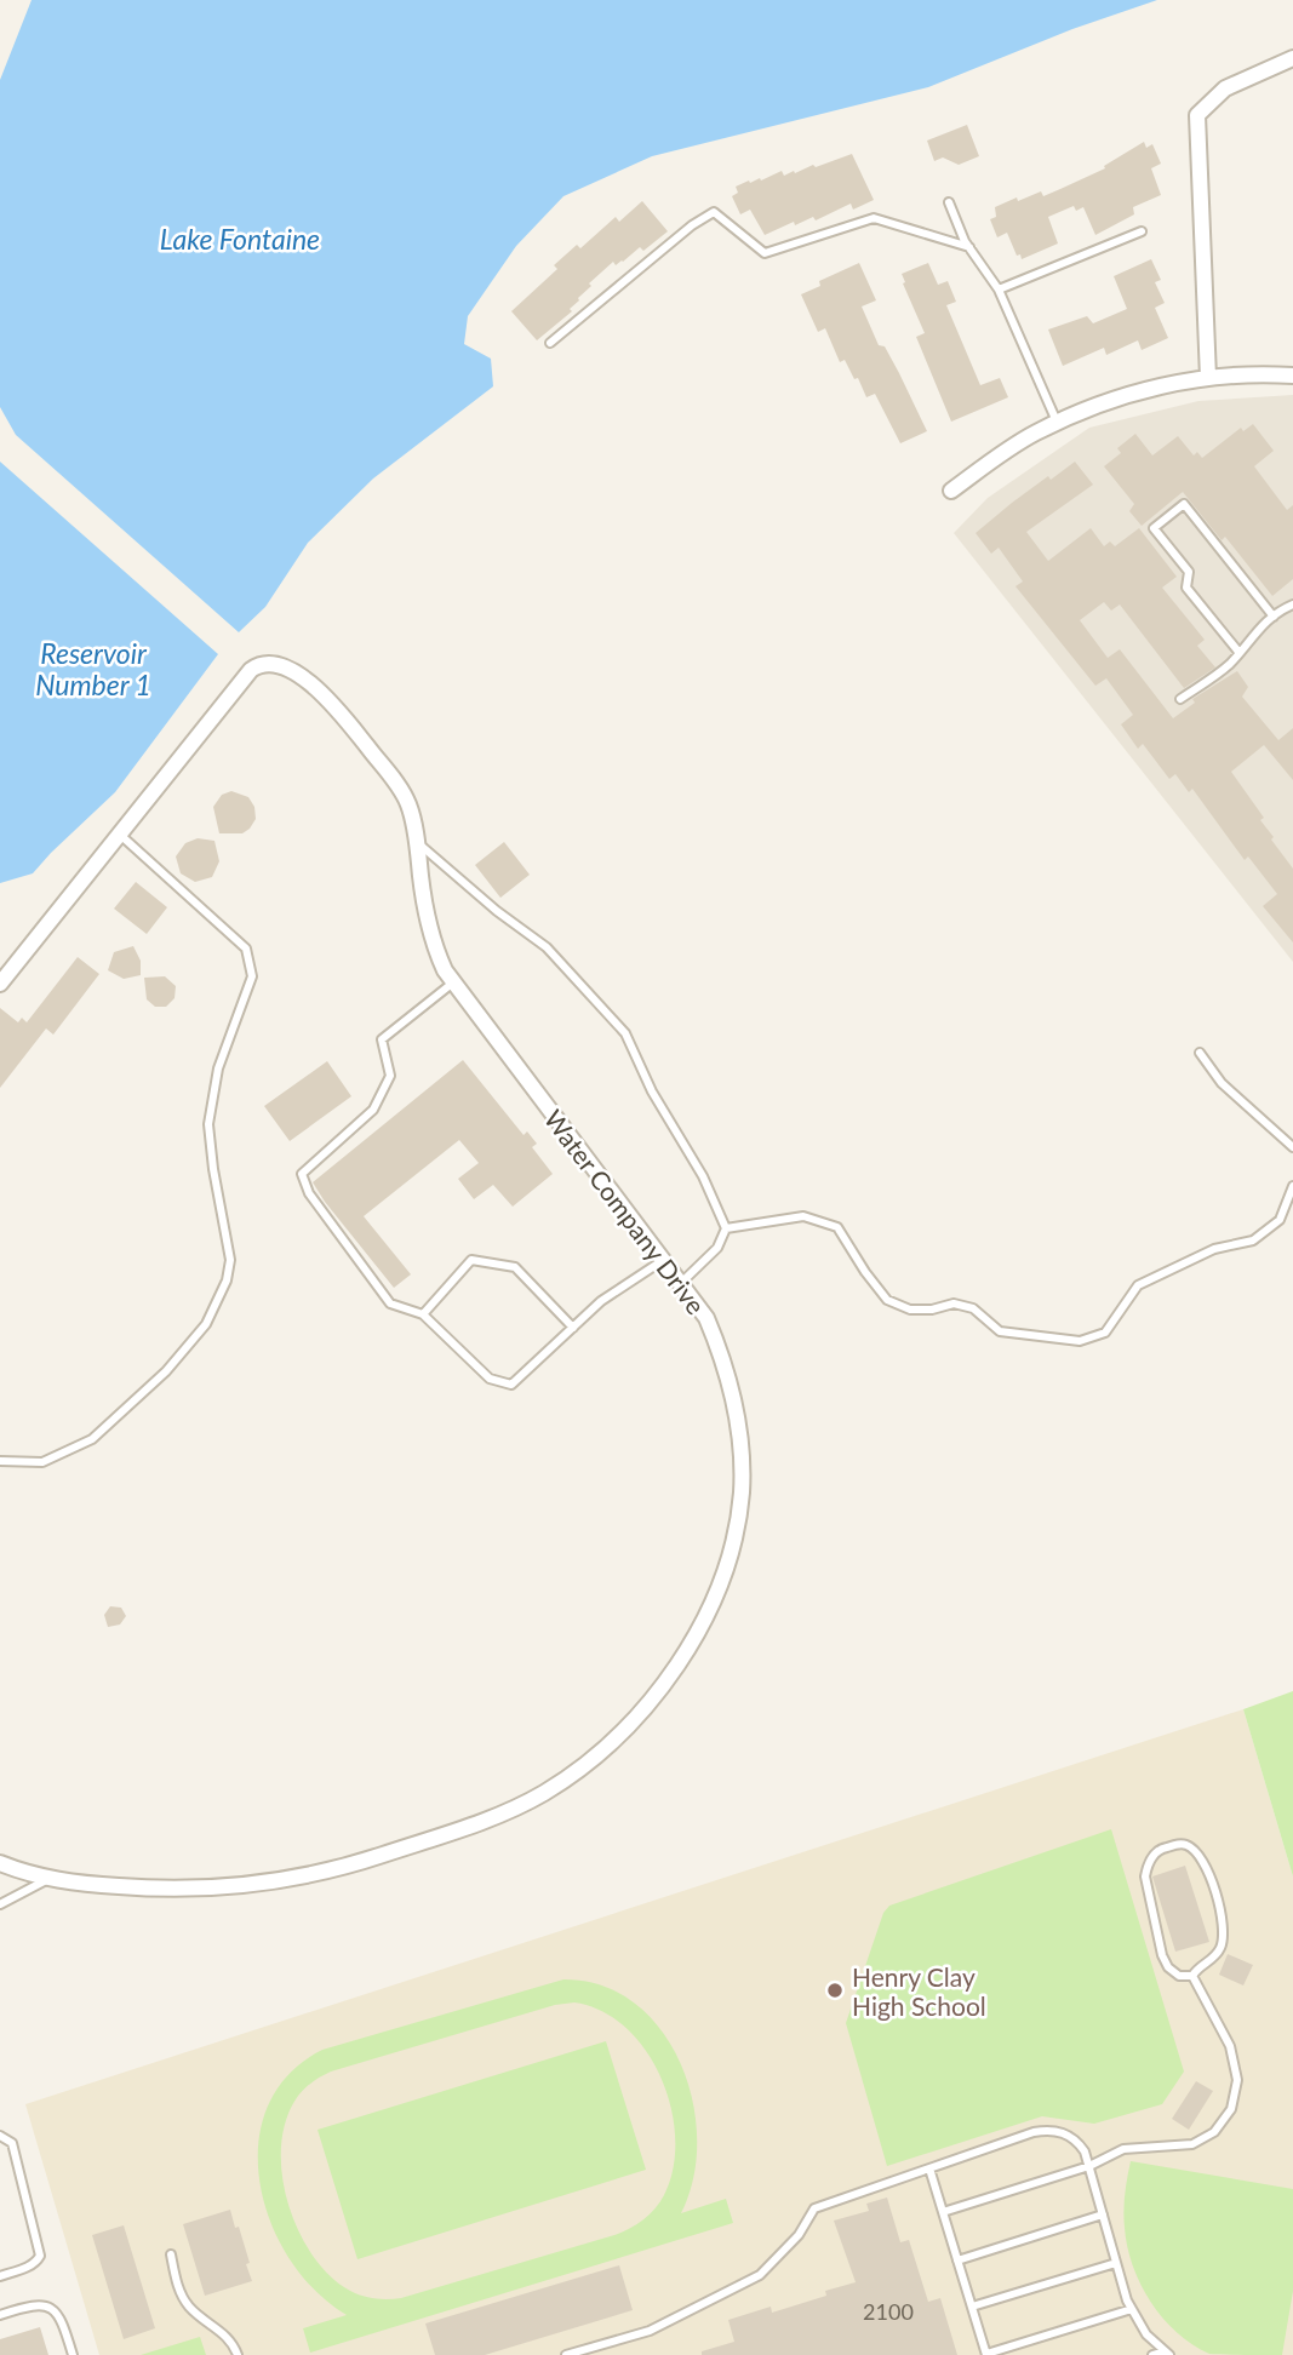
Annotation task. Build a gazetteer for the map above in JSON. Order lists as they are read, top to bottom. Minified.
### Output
{"streets":{"street":["Water Company Drive"]},"water":["Lake Fontaine","Reservoir Number 1"],"places":["Henry Clay High School"],"house_numbers":["2100"]}
